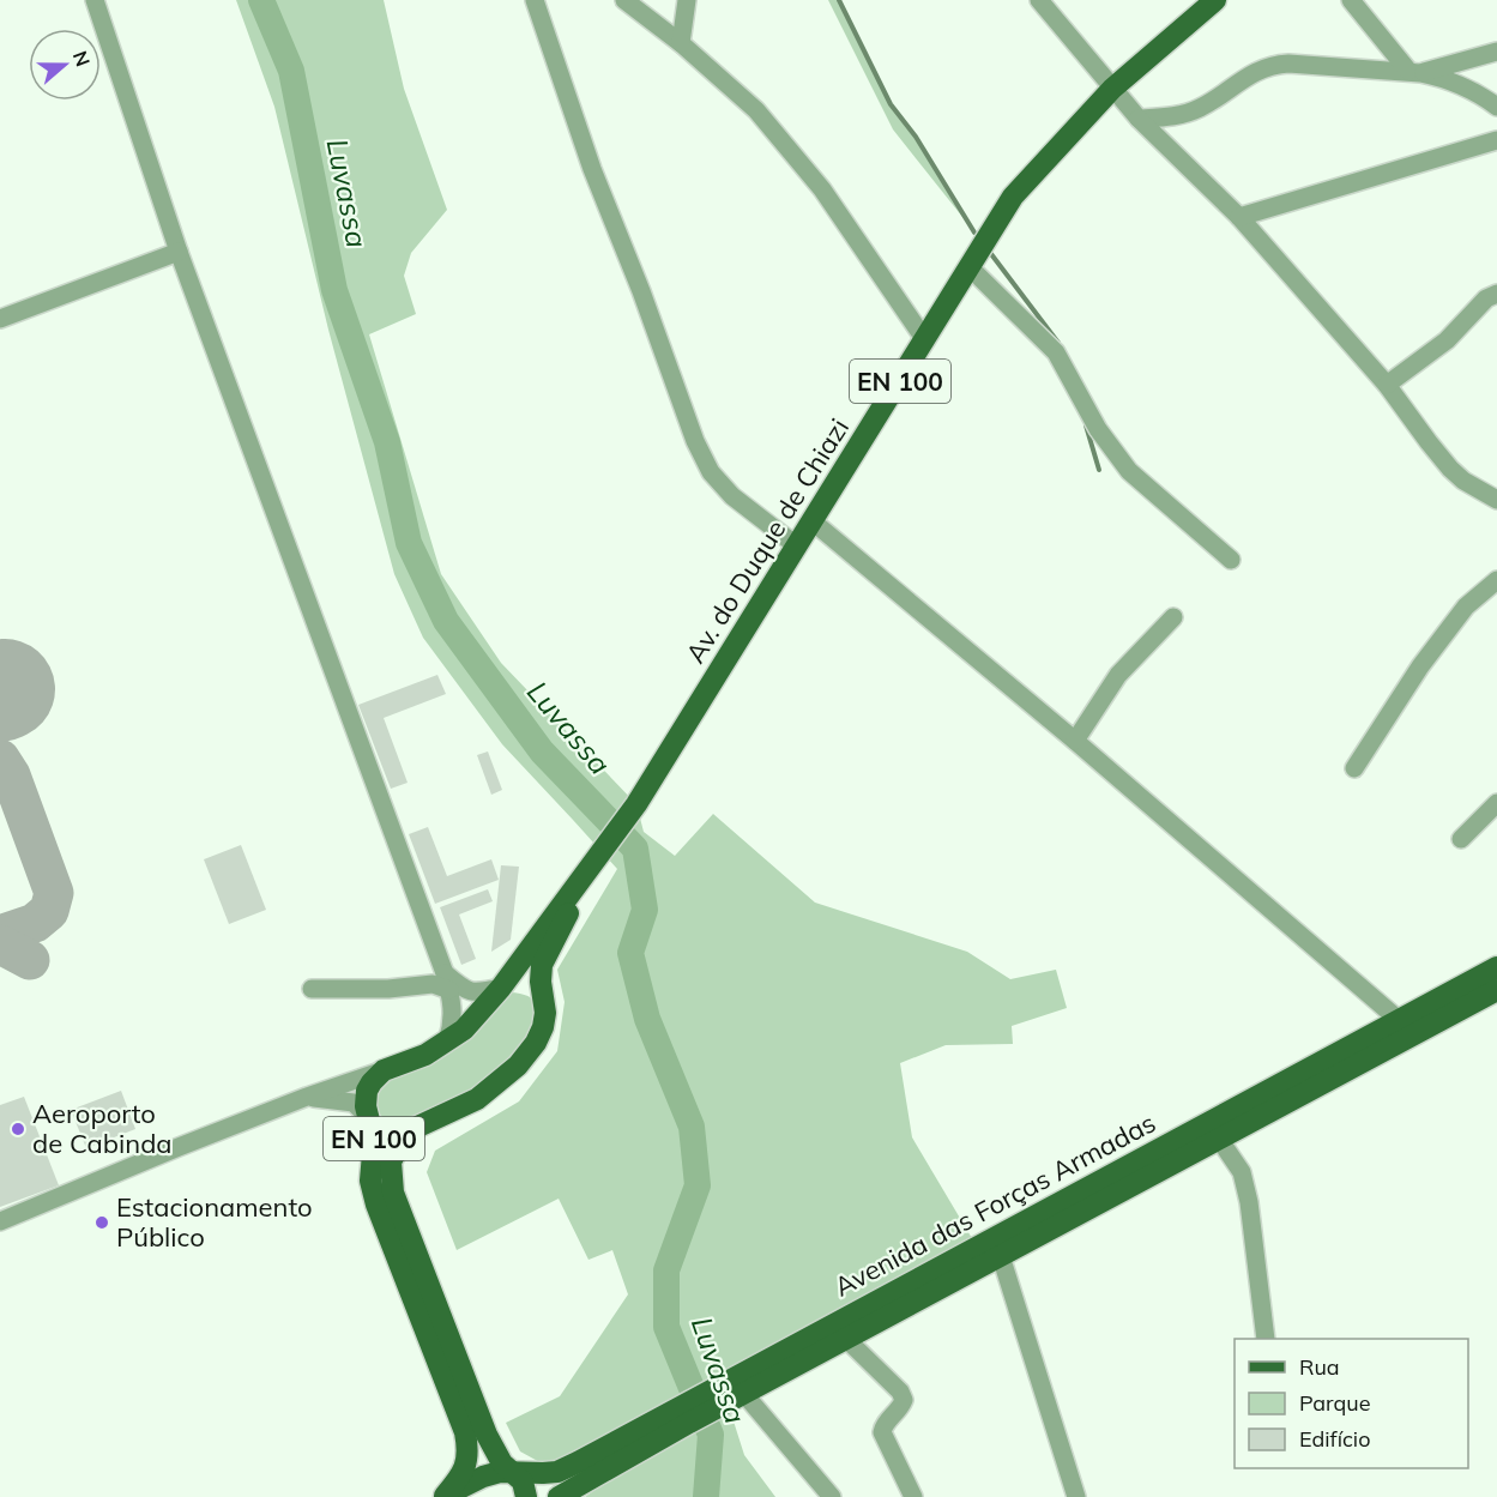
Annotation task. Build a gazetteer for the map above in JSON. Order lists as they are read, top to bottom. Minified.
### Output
{"streets":{"main road":["EN 100","Av. do Duque de Chiazi","Avenida das Forças Armadas"]},"crossings":[["EN 100","Av. do Duque de Chiazi"],["EN 100","Avenida das Forças Armadas"]],"water":["Luvassa"],"places":["Aeroporto de Cabinda","Estacionamento Público"],"legend":["Rua","Parque","Edifício"],"north":"right"}
